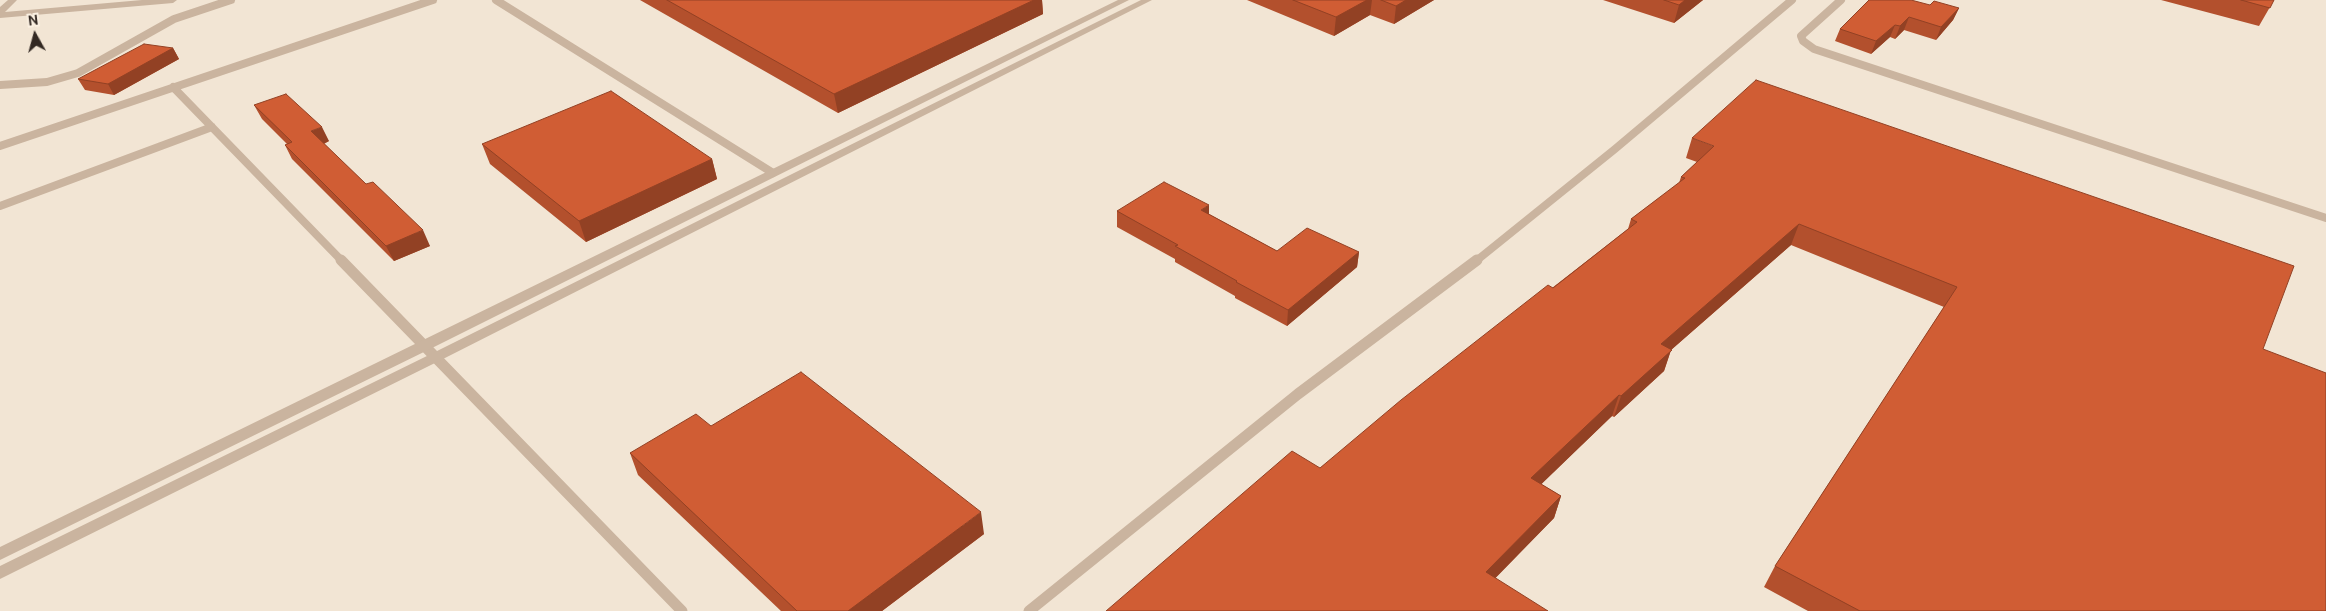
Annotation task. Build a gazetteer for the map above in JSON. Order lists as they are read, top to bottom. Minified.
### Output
{"north":"top"}
